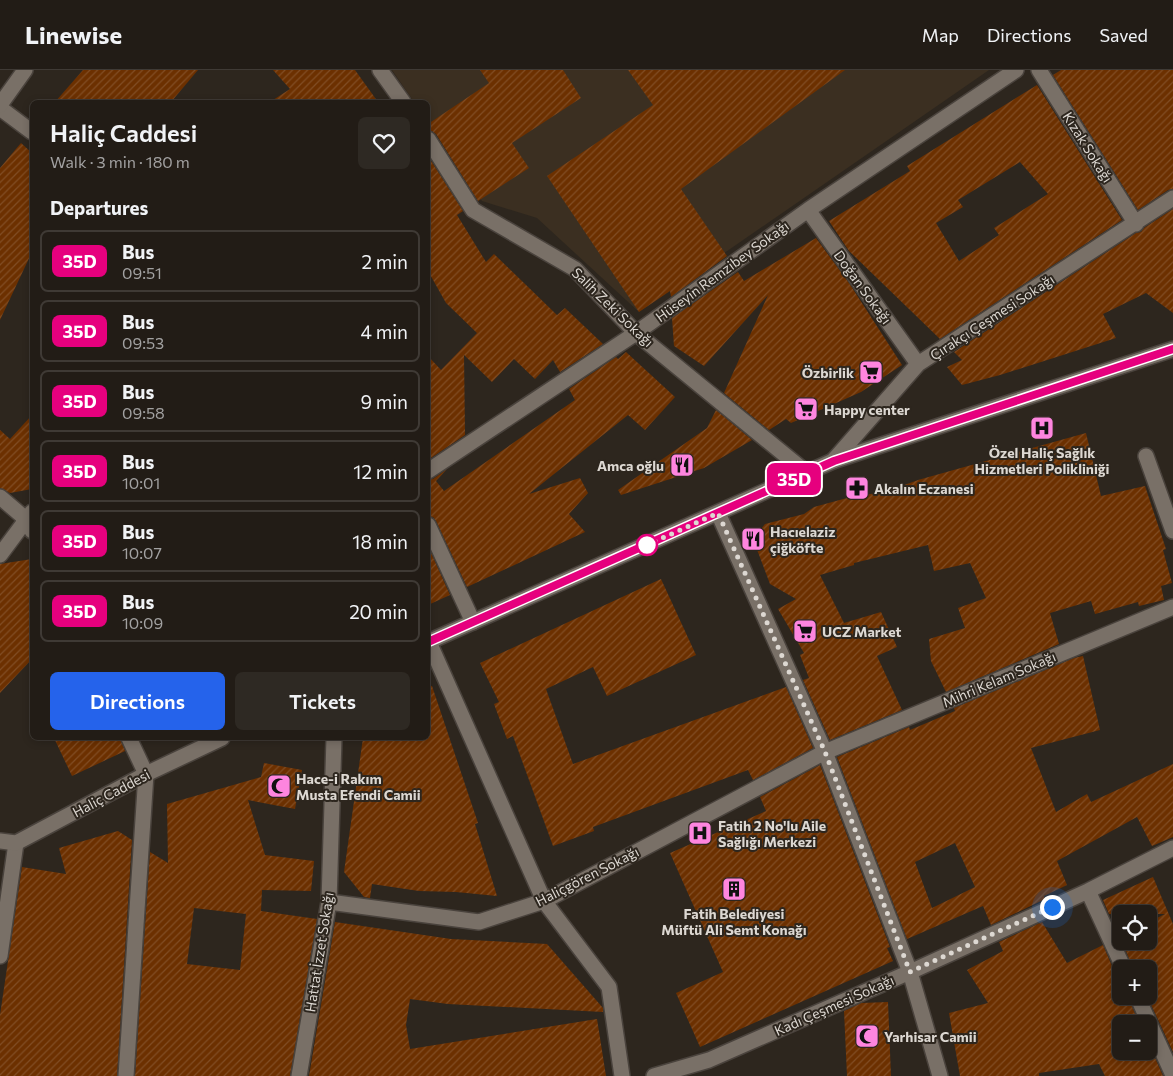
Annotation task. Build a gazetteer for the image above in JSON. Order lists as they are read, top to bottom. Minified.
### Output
{"streets":{"street":["Kızak Sokağı","Hüseyin Remzibey Sokağı","Doğan Sokağı","Salih Zeki Sokağı","Çırakçı Çeşmesi Sokağı","Mihri Kelam Sokağı","Haliç Caddesi","Haliçgören Sokağı","Hattat İzzet Sokağı","Kadı Çeşmesi Sokağı"]},"crossings":[["Kızak Sokağı","Çırakçı Çeşmesi Sokağı"],["Hüseyin Remzibey Sokağı","Doğan Sokağı"],["Hüseyin Remzibey Sokağı","Salih Zeki Sokağı"],["Doğan Sokağı","Çırakçı Çeşmesi Sokağı"],["Mihri Kelam Sokağı","Haliçgören Sokağı"],["Haliçgören Sokağı","Hattat İzzet Sokağı"]],"places":{"supermarket":["Özbirlik","Happy center","UCZ Market"],"hospital":["Özel Haliç Sağlık Hizmetleri Polikliniği","Fatih 2 No'lu Aile Sağlığı Merkezi"],"restaurant":["Amca oğlu","Hacıelaziz çiğköfte"],"pharmacy":["Akalın Eczanesi"],"mosque":["Hace-i Rakım Musta Efendi Camii","Yarhisar Camii"],"building":["Fatih Belediyesi Müftü Ali Semt Konağı"]},"lines":["bus line 35D"],"page":{"header":"Linewise","nav":["Map","Directions","Saved"],"on_map":"35D","heading":[["Haliç Caddesi","Walk · 3 min · 180 m"],"Departures"],"list":[{"mark":"35D","name":"Bus","note":"09:51","value":"2 min"},{"mark":"35D","name":"Bus","note":"09:53","value":"4 min"},{"mark":"35D","name":"Bus","note":"09:58","value":"9 min"},{"mark":"35D","name":"Bus","note":"10:01","value":"12 min"},{"mark":"35D","name":"Bus","note":"10:07","value":"18 min"},{"mark":"35D","name":"Bus","note":"10:09","value":"20 min"}],"buttons":["Directions","Tickets"],"map_buttons":["+","−"]}}
